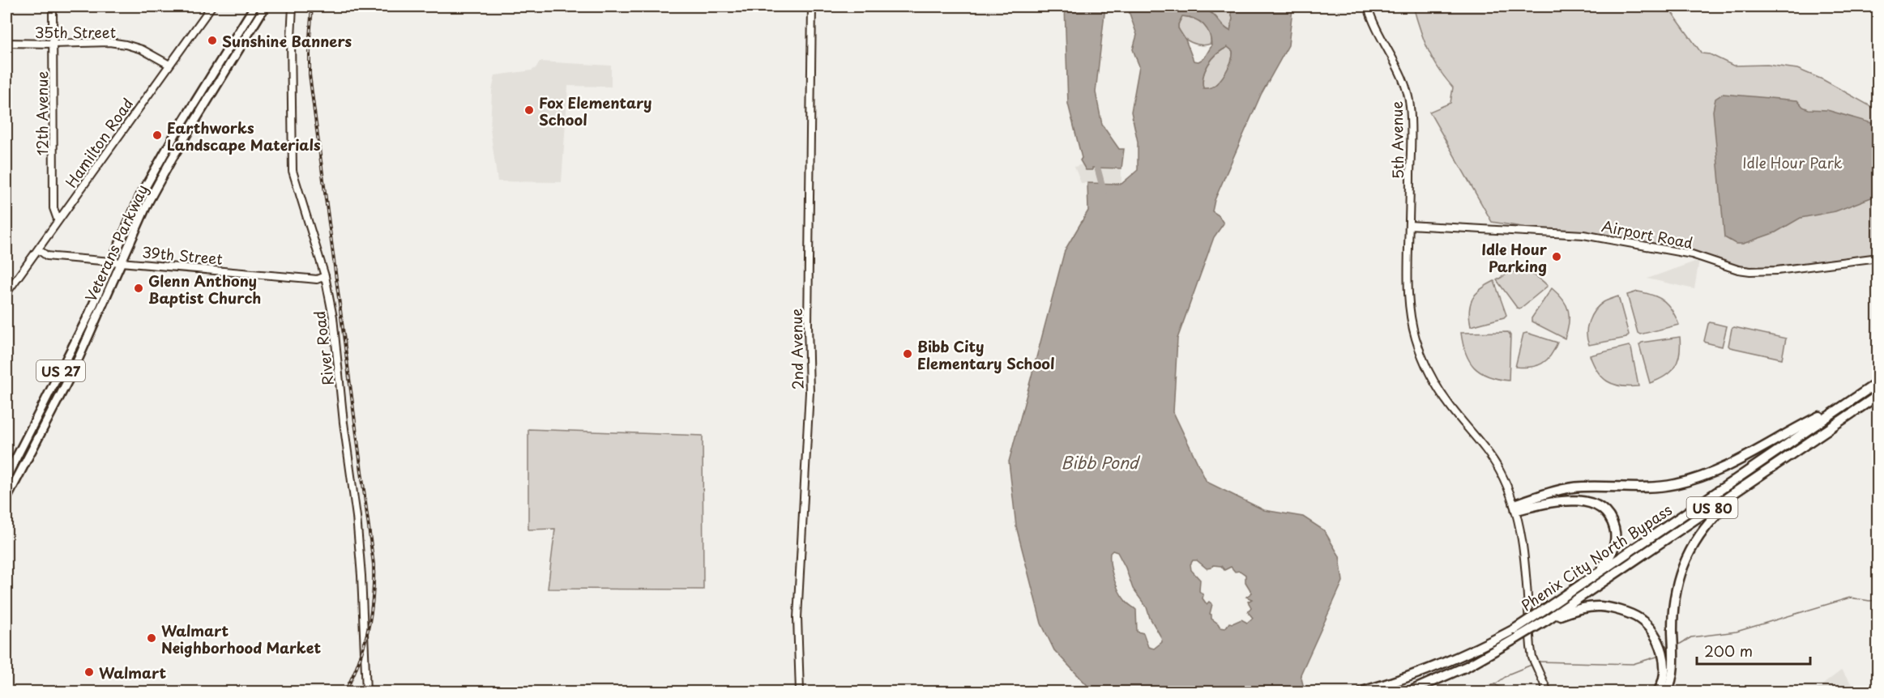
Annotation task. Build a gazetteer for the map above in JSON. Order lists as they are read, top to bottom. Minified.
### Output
{"streets":{"highway":["US 80","Phenix City North Bypass"],"main road":["Veterans Parkway","US 27"],"street":["35th Street","12th Avenue","5th Avenue","Hamilton Road","Airport Road","39th Street","River Road","2nd Avenue"]},"crossings":[["35th Street","12th Avenue"],["35th Street","Hamilton Road"],["12th Avenue","Hamilton Road"],["5th Avenue","Airport Road"],["Hamilton Road","39th Street"],["Veterans Parkway","39th Street"],["39th Street","River Road"]],"water":["Bibb Pond"],"parks":["Idle Hour Park"],"places":["Sunshine Banners","Fox Elementary School","Earthworks Landscape Materials","Idle Hour Parking","Glenn Anthony Baptist Church","Bibb City Elementary School","Walmart Neighborhood Market","Walmart"],"scale_bar":"200 m"}
